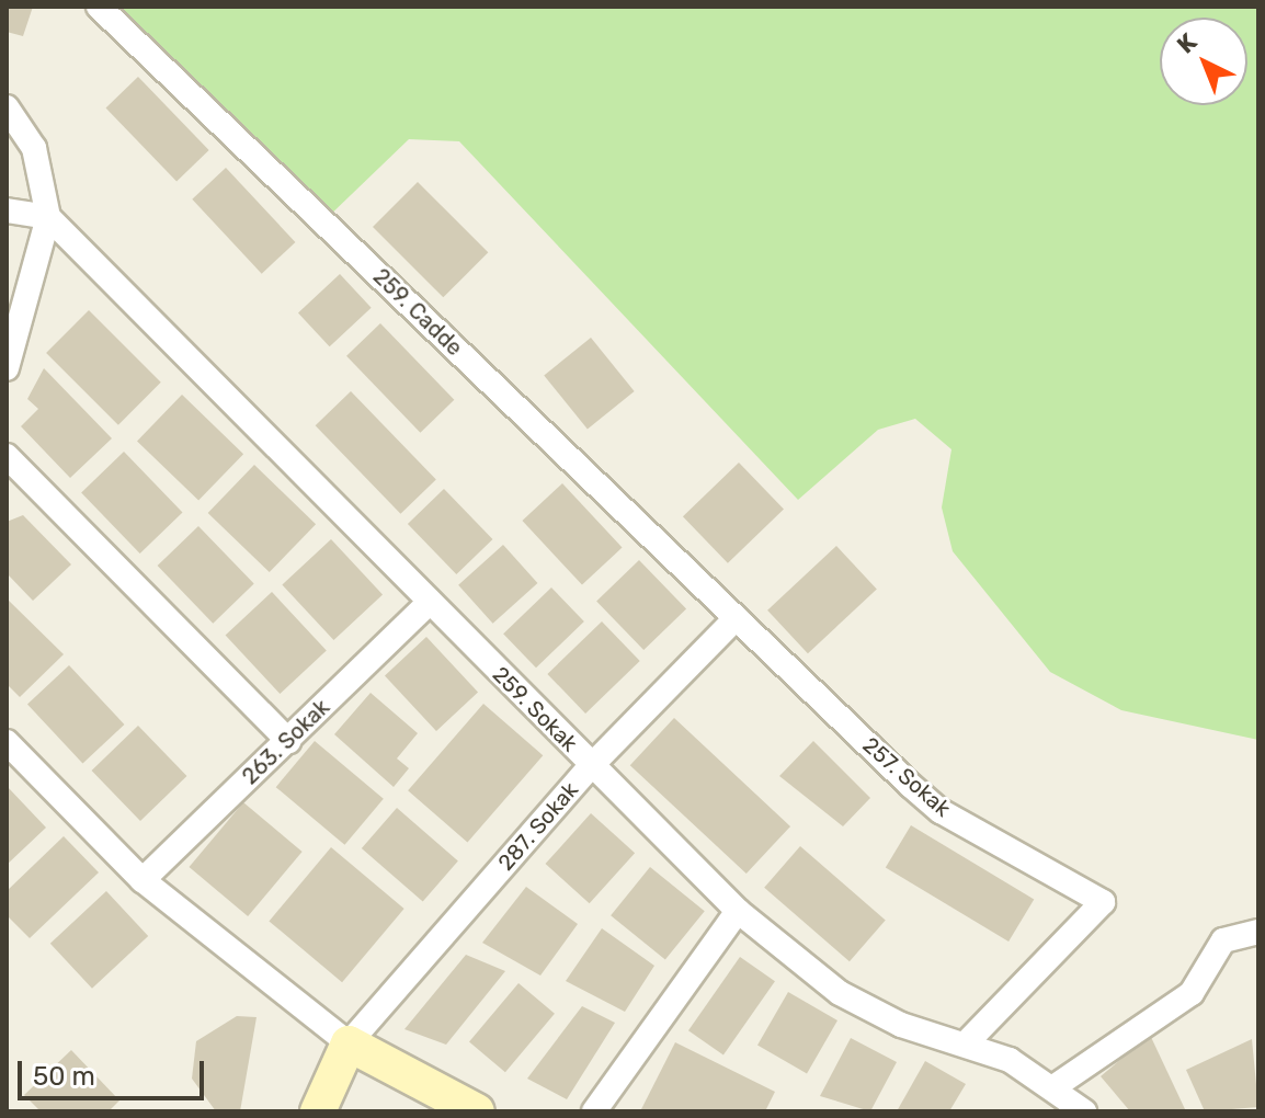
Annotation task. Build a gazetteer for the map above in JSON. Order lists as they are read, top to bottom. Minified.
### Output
{"streets":{"street":["259. Cadde","259. Sokak","263. Sokak","257. Sokak","287. Sokak"]},"crossings":[["259. Cadde","257. Sokak"],["259. Cadde","287. Sokak"],["259. Sokak","263. Sokak"],["259. Sokak","257. Sokak"],["259. Sokak","287. Sokak"],["257. Sokak","287. Sokak"]],"scale_bar":"50 m","north":"top left"}
